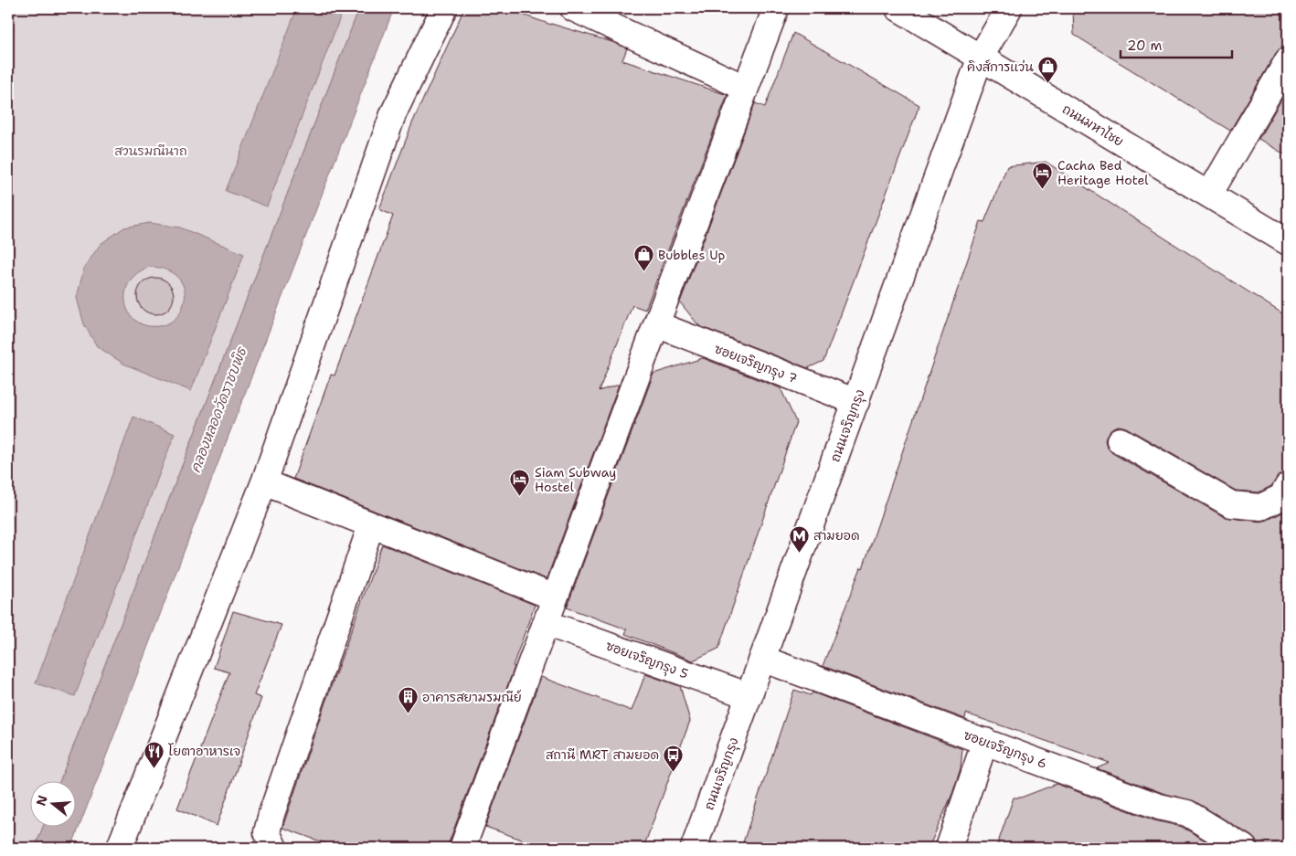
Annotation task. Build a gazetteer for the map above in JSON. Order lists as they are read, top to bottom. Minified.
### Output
{"streets":{"main road":["ถนนมหาไชย","ซอยเจริญกรุง 7","ถนนเจริญกรุง","ซอยเจริญกรุง 5","ซอยเจริญกรุง 6"]},"crossings":[["ถนนมหาไชย","ถนนเจริญกรุง"],["ซอยเจริญกรุง 7","ถนนเจริญกรุง"],["ถนนเจริญกรุง","ซอยเจริญกรุง 5"],["ถนนเจริญกรุง","ซอยเจริญกรุง 6"]],"water":["คลองหลอดวัดราชบพิธ"],"parks":["สวนรมณีนาถ"],"places":{"shop":["คิงส์การแว่น","Bubbles Up"],"hotel":["Cacha Bed Heritage Hotel","Siam Subway Hostel"],"metro station":["สามยอด"],"building":["อาคารสยามรมณีย์"],"restaurant":["โยตาอาหารเจ"],"bus stop":["สถานี MRT สามยอด"]},"scale_bar":"20 m","north":"left"}
